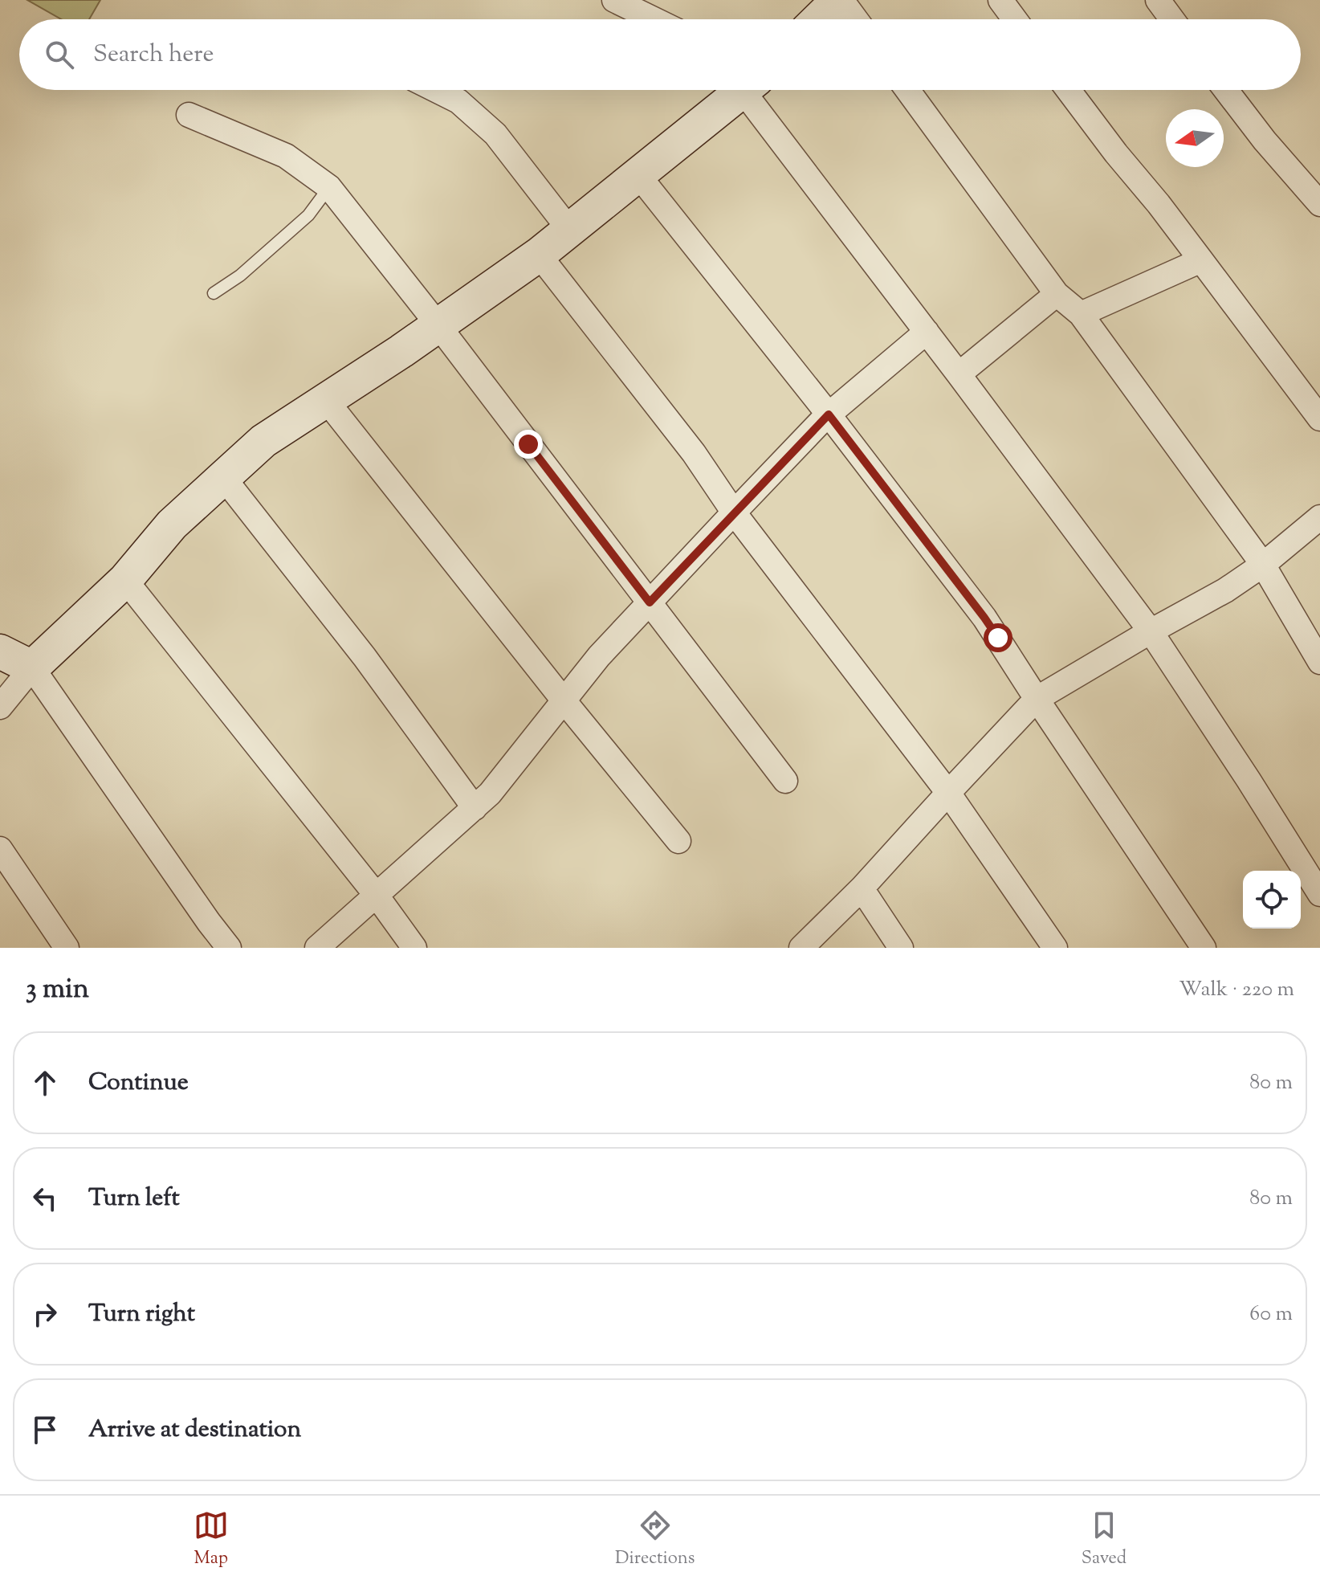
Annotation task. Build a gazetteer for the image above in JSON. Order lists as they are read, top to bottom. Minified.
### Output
{"north":"left","page":{"search":"Search here","heading":["3 min","Walk · 220 m"],"list":[["Continue","80 m"],["Turn left","80 m"],["Turn right","60 m"],"Arrive at destination"],"nav":["Map","Directions","Saved"]}}
